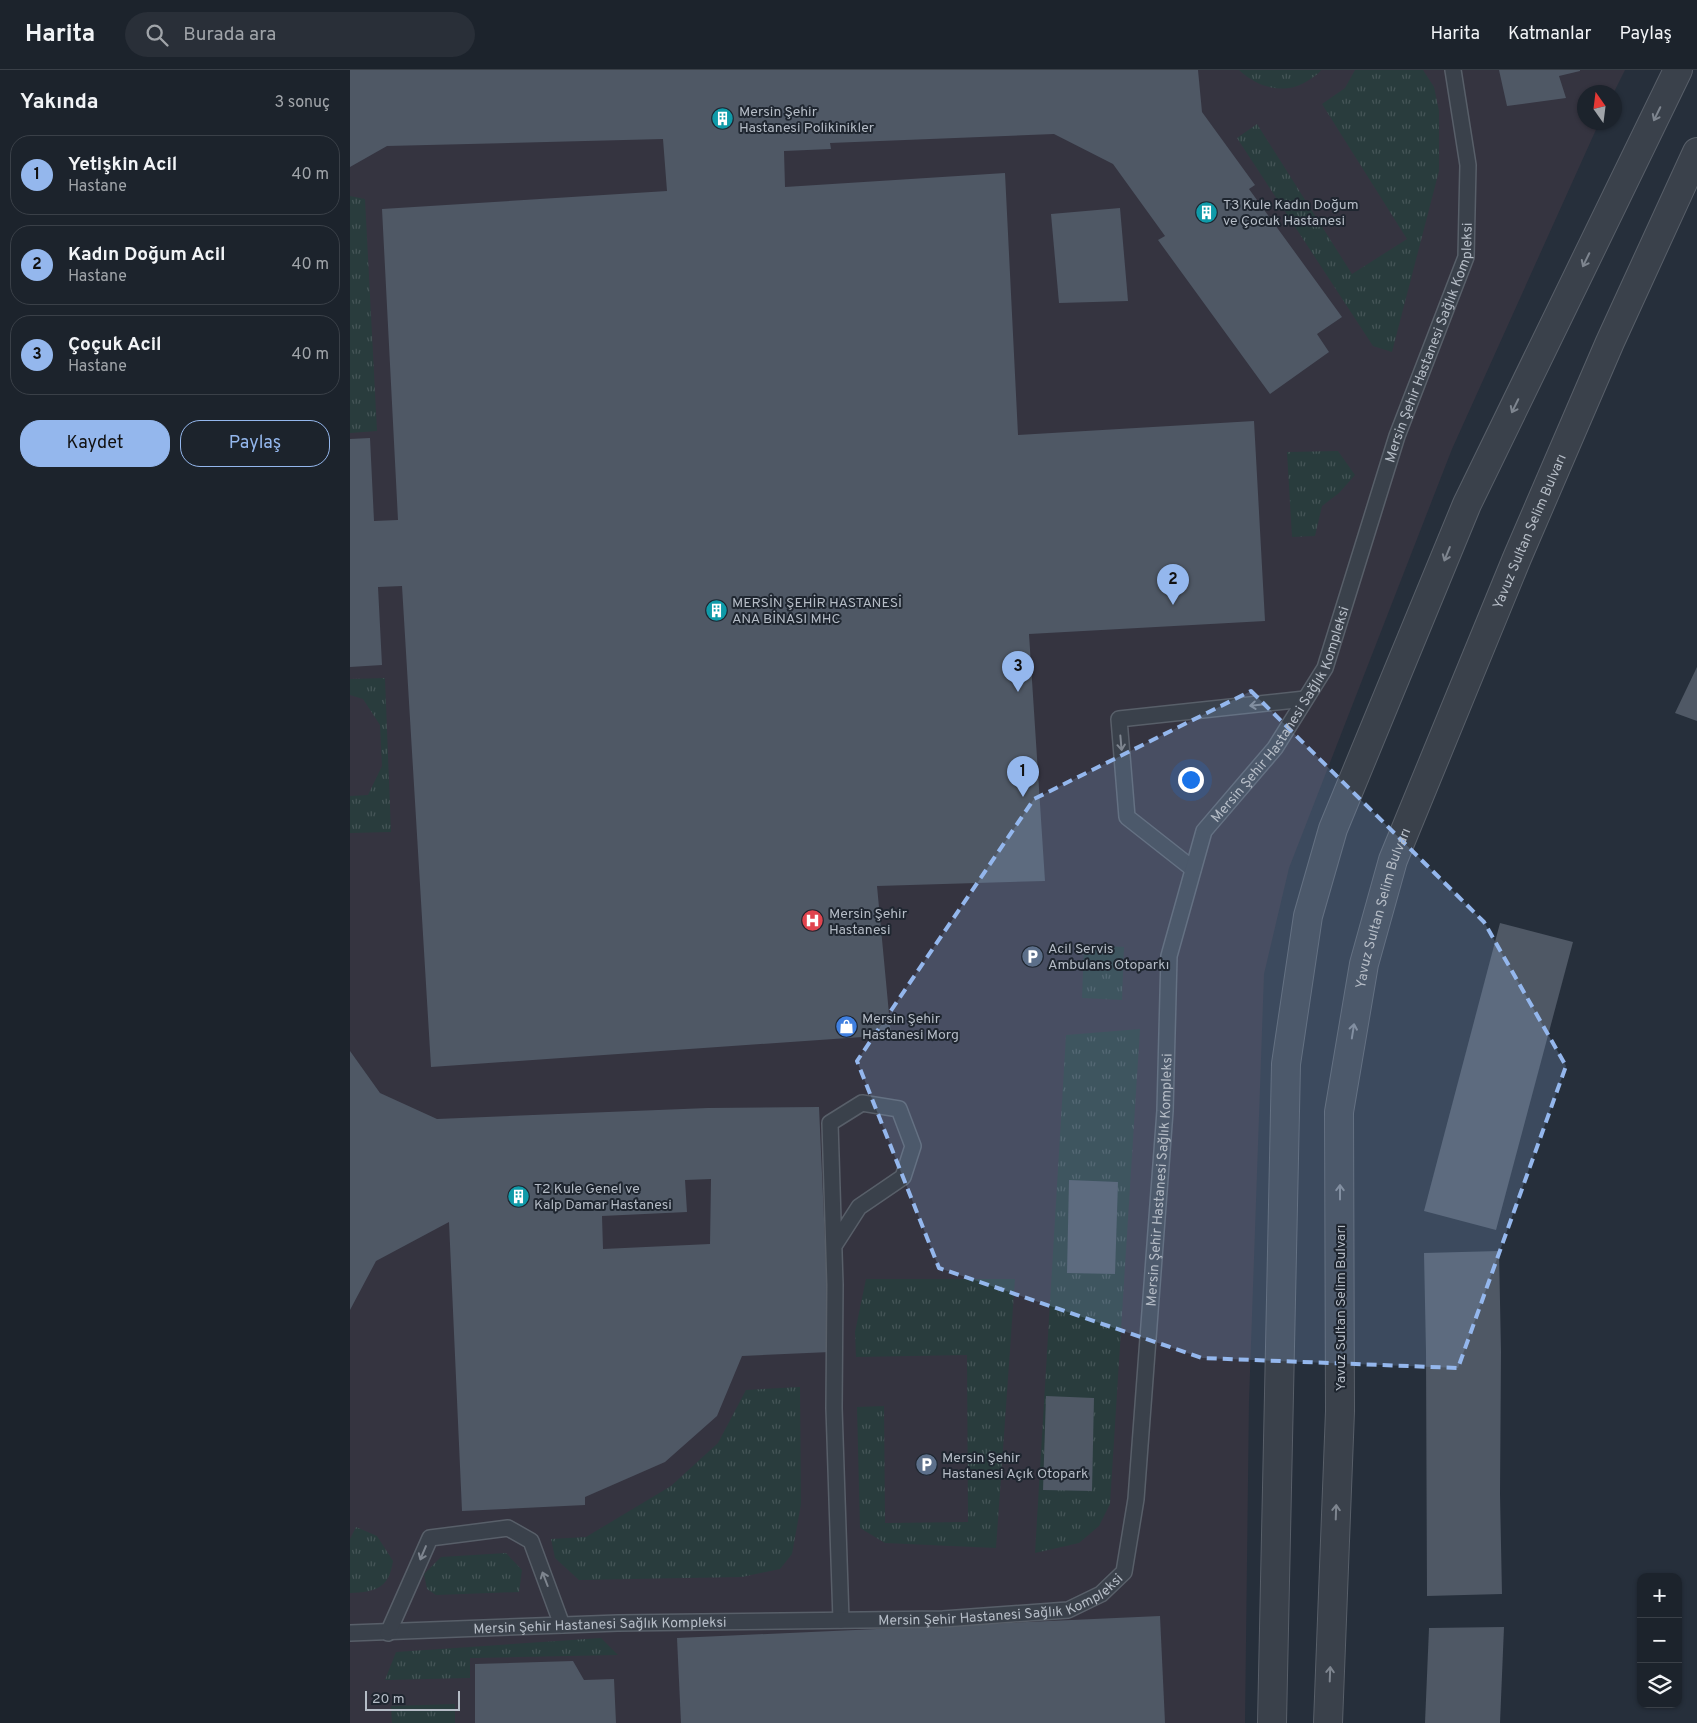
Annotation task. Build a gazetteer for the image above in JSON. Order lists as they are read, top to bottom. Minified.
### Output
{"streets":{"street":["Yavuz Sultan Selim Bulvarı"],"lane":["Mersin Şehir Hastanesi Sağlık Kompleksi"]},"places":{"building":["Mersin Şehir Hastanesi Polikinikler","T3 Kule Kadın Doğum ve Çocuk Hastanesi","MERSİN ŞEHİR HASTANESİ ANA BİNASI MHC","T2 Kule Genel ve Kalp Damar Hastanesi"],"hospital":["Mersin Şehir Hastanesi"],"parking":["Acil Servis Ambulans Otoparkı","Mersin Şehir Hastanesi Açık Otopark"],"shop":["Mersin Şehir Hastanesi Morg"]},"scale_bar":"20 m","north":"top","page":{"header":"Harita","search":"Burada ara","nav":["Harita","Katmanlar","Paylaş"],"heading":["Yakında","3 sonuç"],"list":[{"mark":"1","name":"Yetişkin Acil","note":"Hastane","value":"40 m"},{"mark":"2","name":"Kadın Doğum Acil","note":"Hastane","value":"40 m"},{"mark":"3","name":"Çoçuk Acil","note":"Hastane","value":"40 m"}],"buttons":["Kaydet","Paylaş"],"pins":["2","3","1"],"map_buttons":["+","−"],"scale":"20 m"}}
